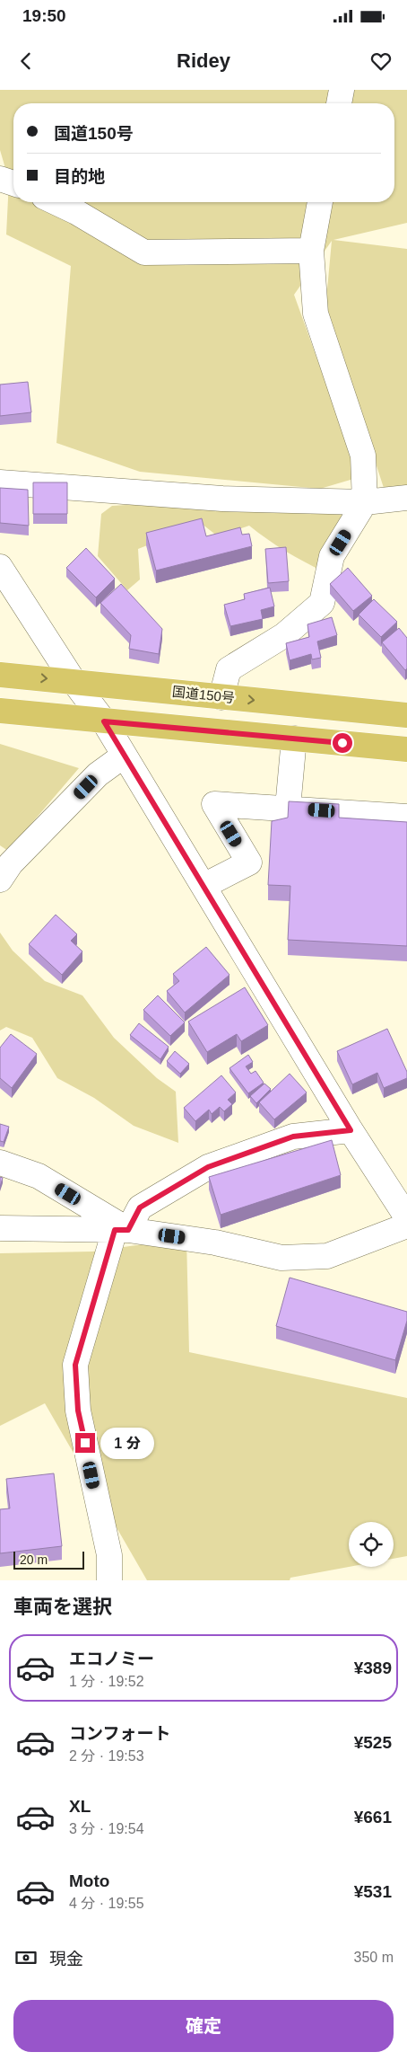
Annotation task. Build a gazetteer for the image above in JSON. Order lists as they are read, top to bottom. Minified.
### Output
{"streets":{"highway":["国道150号"]},"scale_bar":"20 m","page":{"status":"19:50","header":"Ridey","banner":["国道150号","目的地"],"bubble":"1 分","scale":"20 m","heading":"車両を選択","list":[{"name":"エコノミー","note":"1 分 · 19:52","value":"¥389"},{"name":"コンフォート","note":"2 分 · 19:53","value":"¥525"},{"name":"XL","note":"3 分 · 19:54","value":"¥661"},{"name":"Moto","note":"4 分 · 19:55","value":"¥531"}],"pay":["現金","350 m"],"buttons":"確定"}}
